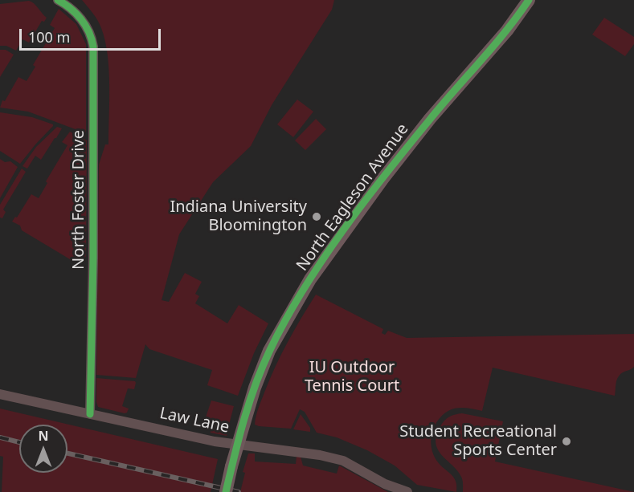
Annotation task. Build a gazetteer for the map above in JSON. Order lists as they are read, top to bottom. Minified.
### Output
{"streets":{"street":["North Eagleson Avenue","North Foster Drive","Law Lane"]},"crossings":[["North Eagleson Avenue","Law Lane"],["North Foster Drive","Law Lane"]],"parks":["IU Outdoor Tennis Court"],"places":["Indiana University Bloomington","Student Recreational Sports Center"],"scale_bar":"100 m","north":"top"}
